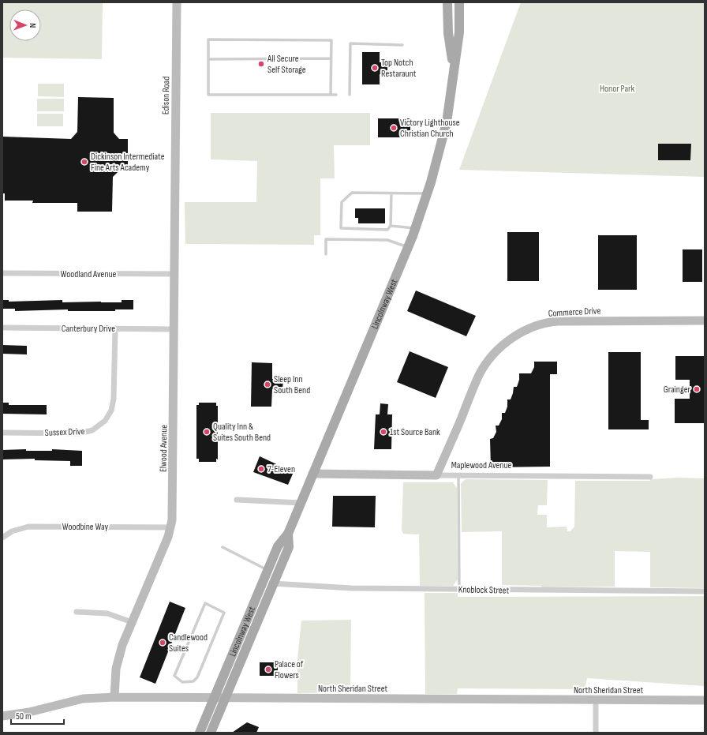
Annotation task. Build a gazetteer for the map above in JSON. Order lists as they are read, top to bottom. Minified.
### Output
{"streets":{"main road":["Lincolnway West"],"street":["Edison Road","Woodland Avenue","Commerce Drive","Canterbury Drive","Sussex Drive","Elwood Avenue","Maplewood Avenue","Woodbine Way","Knoblock Street","North Sheridan Street"]},"crossings":[["Edison Road","Elwood Avenue"],["Woodland Avenue","Elwood Avenue"],["Lincolnway West","Maplewood Avenue"],["Lincolnway West","Knoblock Street"],["Lincolnway West","North Sheridan Street"],["Commerce Drive","Maplewood Avenue"],["Canterbury Drive","Sussex Drive"],["Canterbury Drive","Elwood Avenue"],["Elwood Avenue","Woodbine Way"],["Elwood Avenue","North Sheridan Street"]],"parks":["Honor Park"],"places":["All Secure Self Storage","Top Notch Restaraunt","Victory Lighthouse Christian Church","Dickinson Intermediate Fine Arts Academy","Sleep Inn South Bend","Grainger","Quality Inn & Suites South Bend","1st Source Bank","7-Eleven","Candlewood Suites","Palace of Flowers"],"scale_bar":"50 m","north":"right"}
